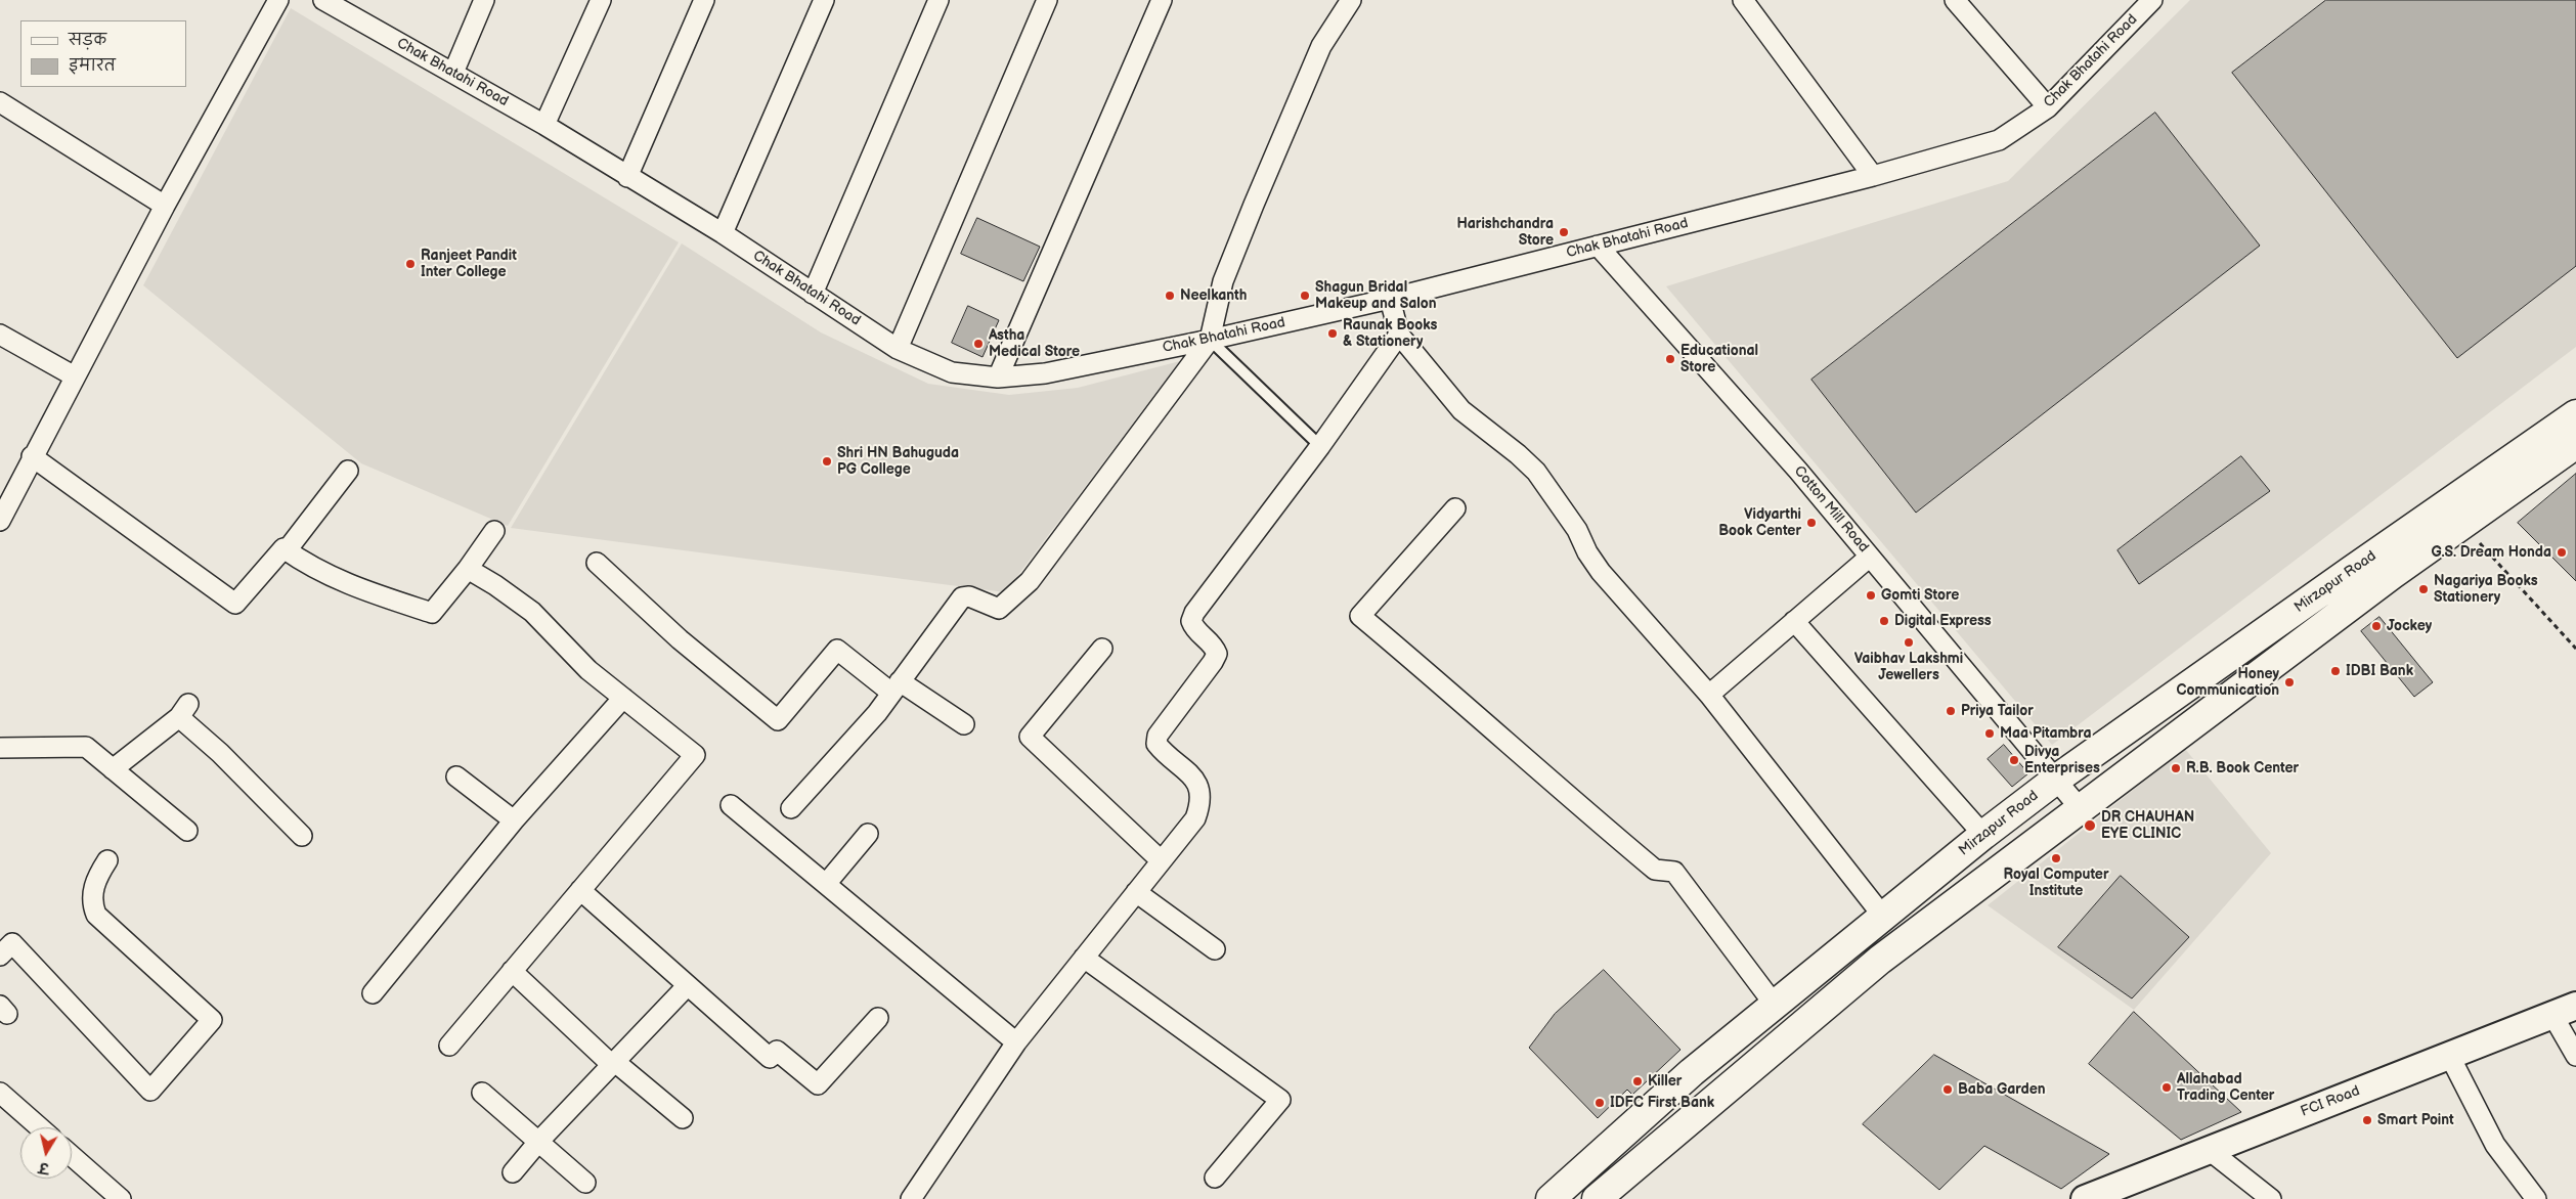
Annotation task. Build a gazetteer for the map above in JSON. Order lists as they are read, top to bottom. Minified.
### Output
{"streets":{"highway":["Mirzapur Road"],"main road":["FCI Road"],"street":["Chak Bhatahi Road","Cotton Mill Road"]},"crossings":[["Chak Bhatahi Road","Cotton Mill Road"],["Cotton Mill Road","Mirzapur Road"]],"places":["Harishchandra Store","Ranjeet Pandit Inter College","Neelkanth","Shagun Bridal Makeup and Salon","Raunak Books & Stationery","Astha Medical Store","Educational Store","Shri HN Bahuguda PG College","Vidyarthi Book Center","G.S. Dream Honda","Nagariya Books Stationery","Gomti Store","Digital Express","Jockey","Vaibhav Lakshmi Jewellers","IDBI Bank","Honey Communication","Priya Tailor","Maa Pitambra","Divya Enterprises","R.B. Book Center","DR CHAUHAN EYE CLINIC","Royal Computer Institute","Killer","Allahabad Trading Center","Baba Garden","IDFC First Bank","Smart Point"],"legend":["सड़क","इमारत"],"north":"bottom"}
